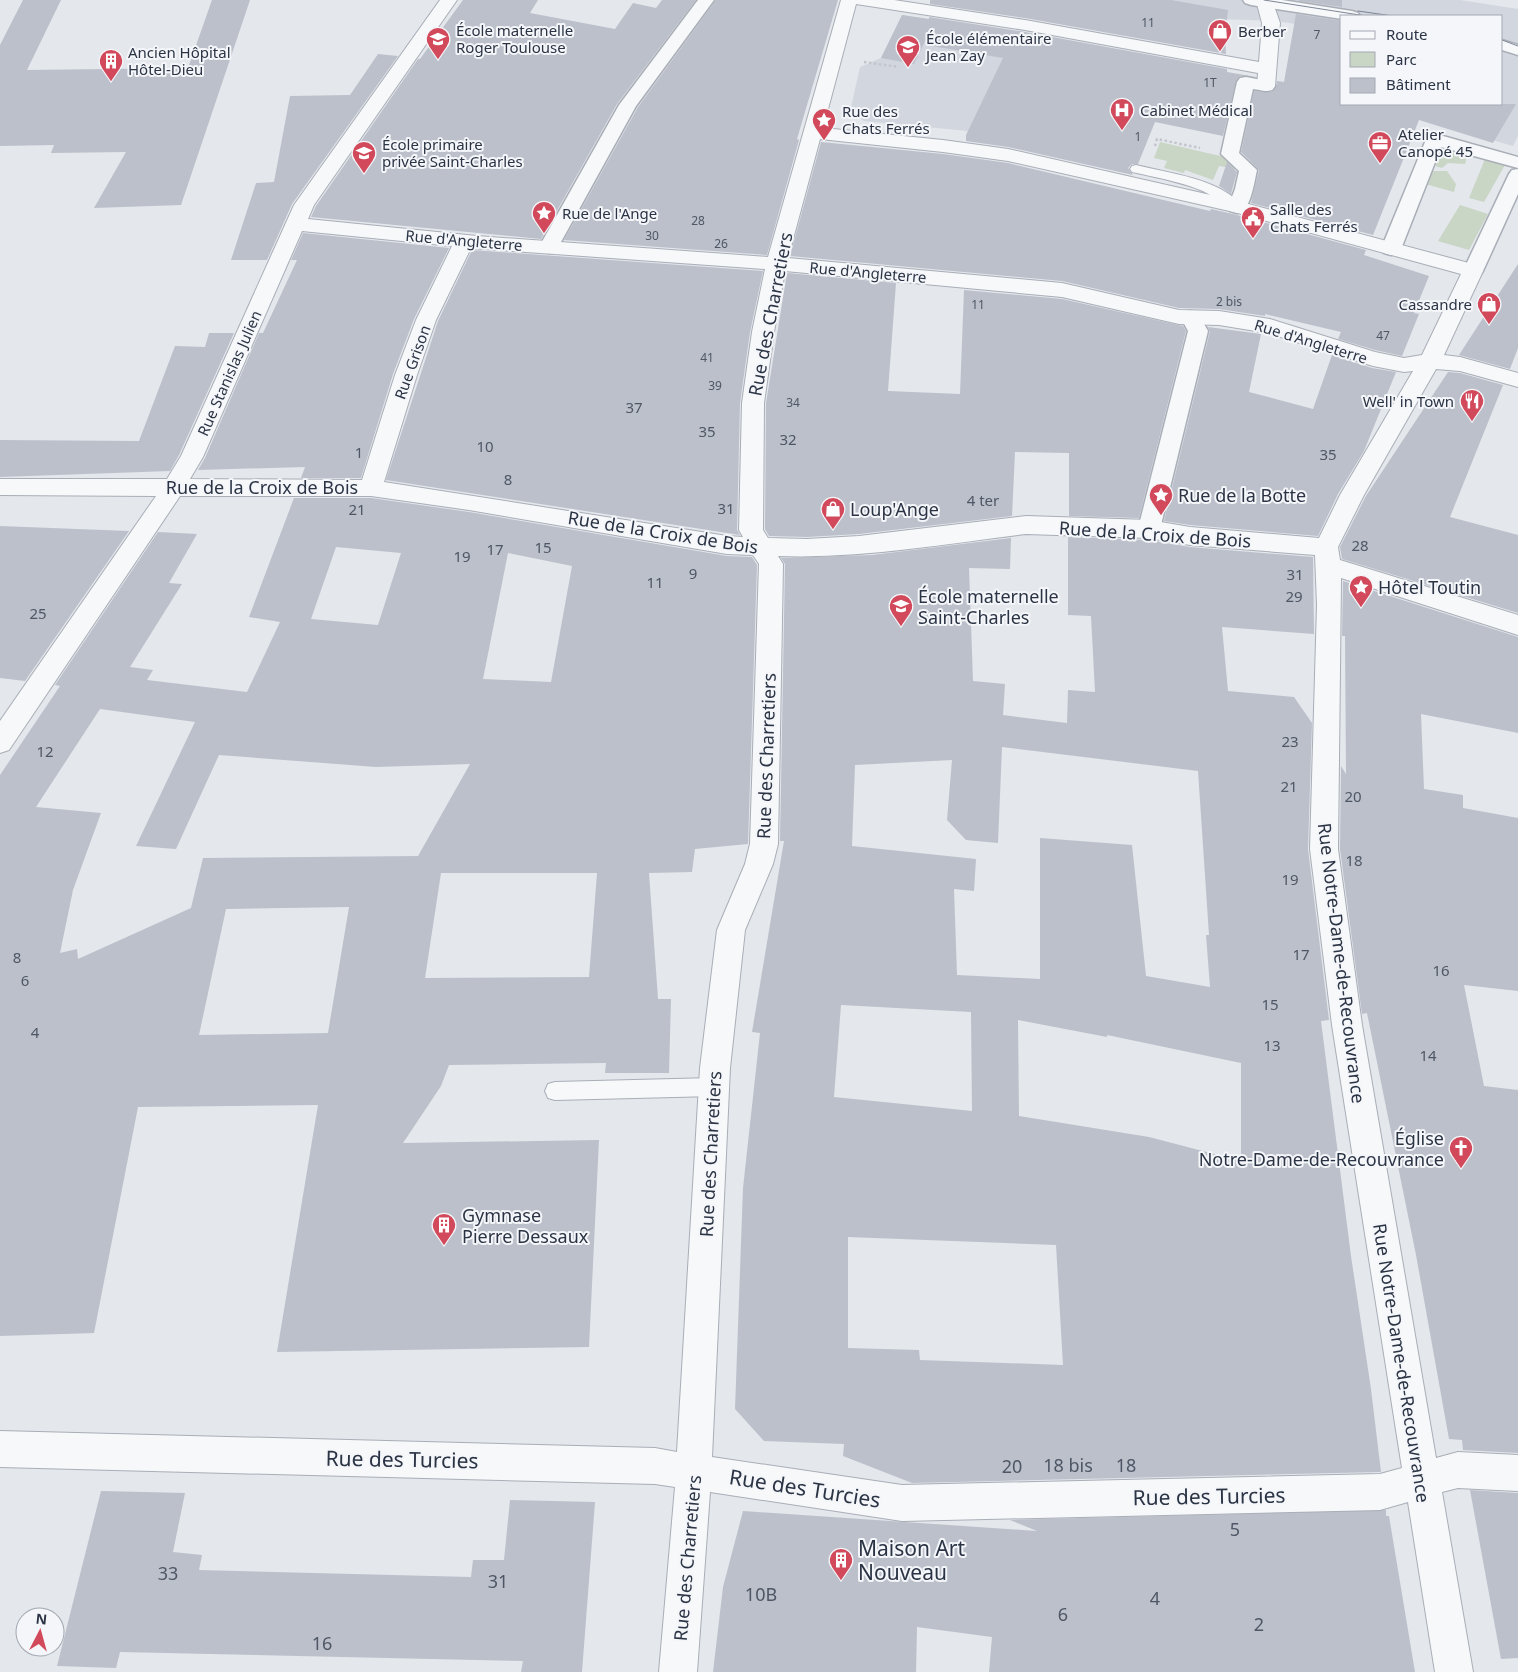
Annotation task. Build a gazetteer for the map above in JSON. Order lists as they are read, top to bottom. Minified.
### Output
{"streets":{"street":["Rue d'Angleterre","Rue des Charretiers","Rue Grison","Rue Stanislas Julien","Rue de la Croix de Bois","Rue Notre-Dame-de-Recouvrance","Rue des Turcies"]},"crossings":[["Rue d'Angleterre","Rue des Charretiers"],["Rue d'Angleterre","Rue Grison"],["Rue d'Angleterre","Rue Stanislas Julien"],["Rue d'Angleterre","Rue Notre-Dame-de-Recouvrance"],["Rue des Charretiers","Rue de la Croix de Bois"],["Rue des Charretiers","Rue des Turcies"],["Rue Grison","Rue de la Croix de Bois"],["Rue Stanislas Julien","Rue de la Croix de Bois"],["Rue de la Croix de Bois","Rue Notre-Dame-de-Recouvrance"],["Rue Notre-Dame-de-Recouvrance","Rue des Turcies"]],"places":{"shop":["Berber","Cassandre","Loup'Ange"],"school or university":["École maternelle Roger Toulouse","École élémentaire Jean Zay","École primaire privée Saint-Charles","École maternelle Saint-Charles"],"building":["Ancien Hôpital Hôtel-Dieu","Gymnase Pierre Dessaux","Maison Art Nouveau"],"hospital":["Cabinet Médical"],"place":["Rue des Chats Ferrés","Rue de l'Ange","Rue de la Botte","Hôtel Toutin"],"office":["Atelier Canopé 45"],"public building":["Salle des Chats Ferrés"],"restaurant":["Well' in Town"],"church":["Église Notre-Dame-de-Recouvrance"]},"house_numbers":["11","7","1T","1","28","30","26","2 bis","11","47","41","39","34","37","35","32","10","1","35","8","4 ter","31","21","28","15","17","19","9","31","11","29","25","23","12","21","20","18","19","17","8","16","6","15","4","13","14","18 bis","18","20","5","33","31","10B","4","6","2","16"],"legend":["Route","Parc","Bâtiment"],"north":"top"}
